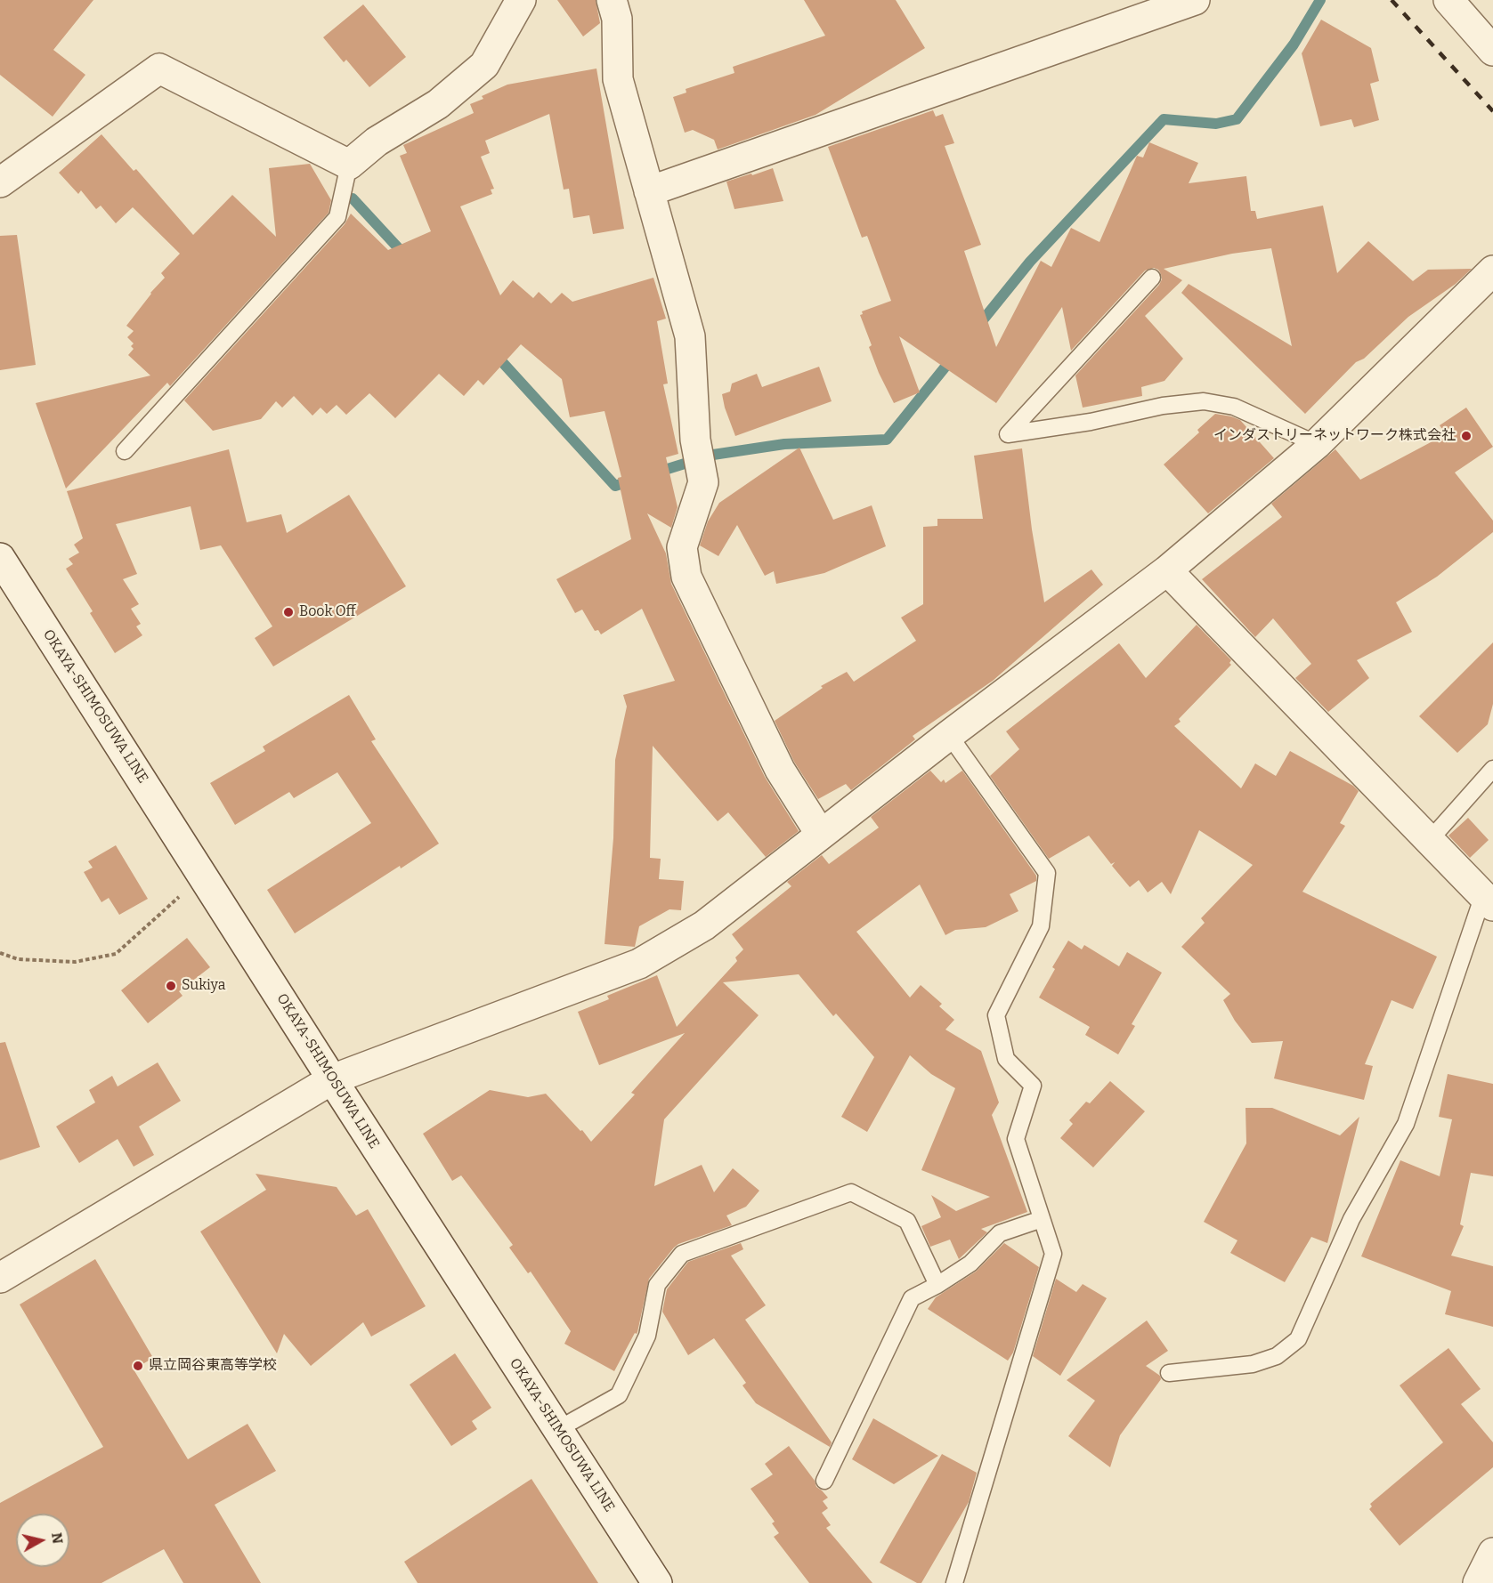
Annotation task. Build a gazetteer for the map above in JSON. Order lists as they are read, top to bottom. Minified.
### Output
{"streets":{"street":["OKAYA-SHIMOSUWA LINE"]},"places":["インダストリーネットワーク株式会社","Book Off","Sukiya","県立岡谷東高等学校"],"north":"right"}
